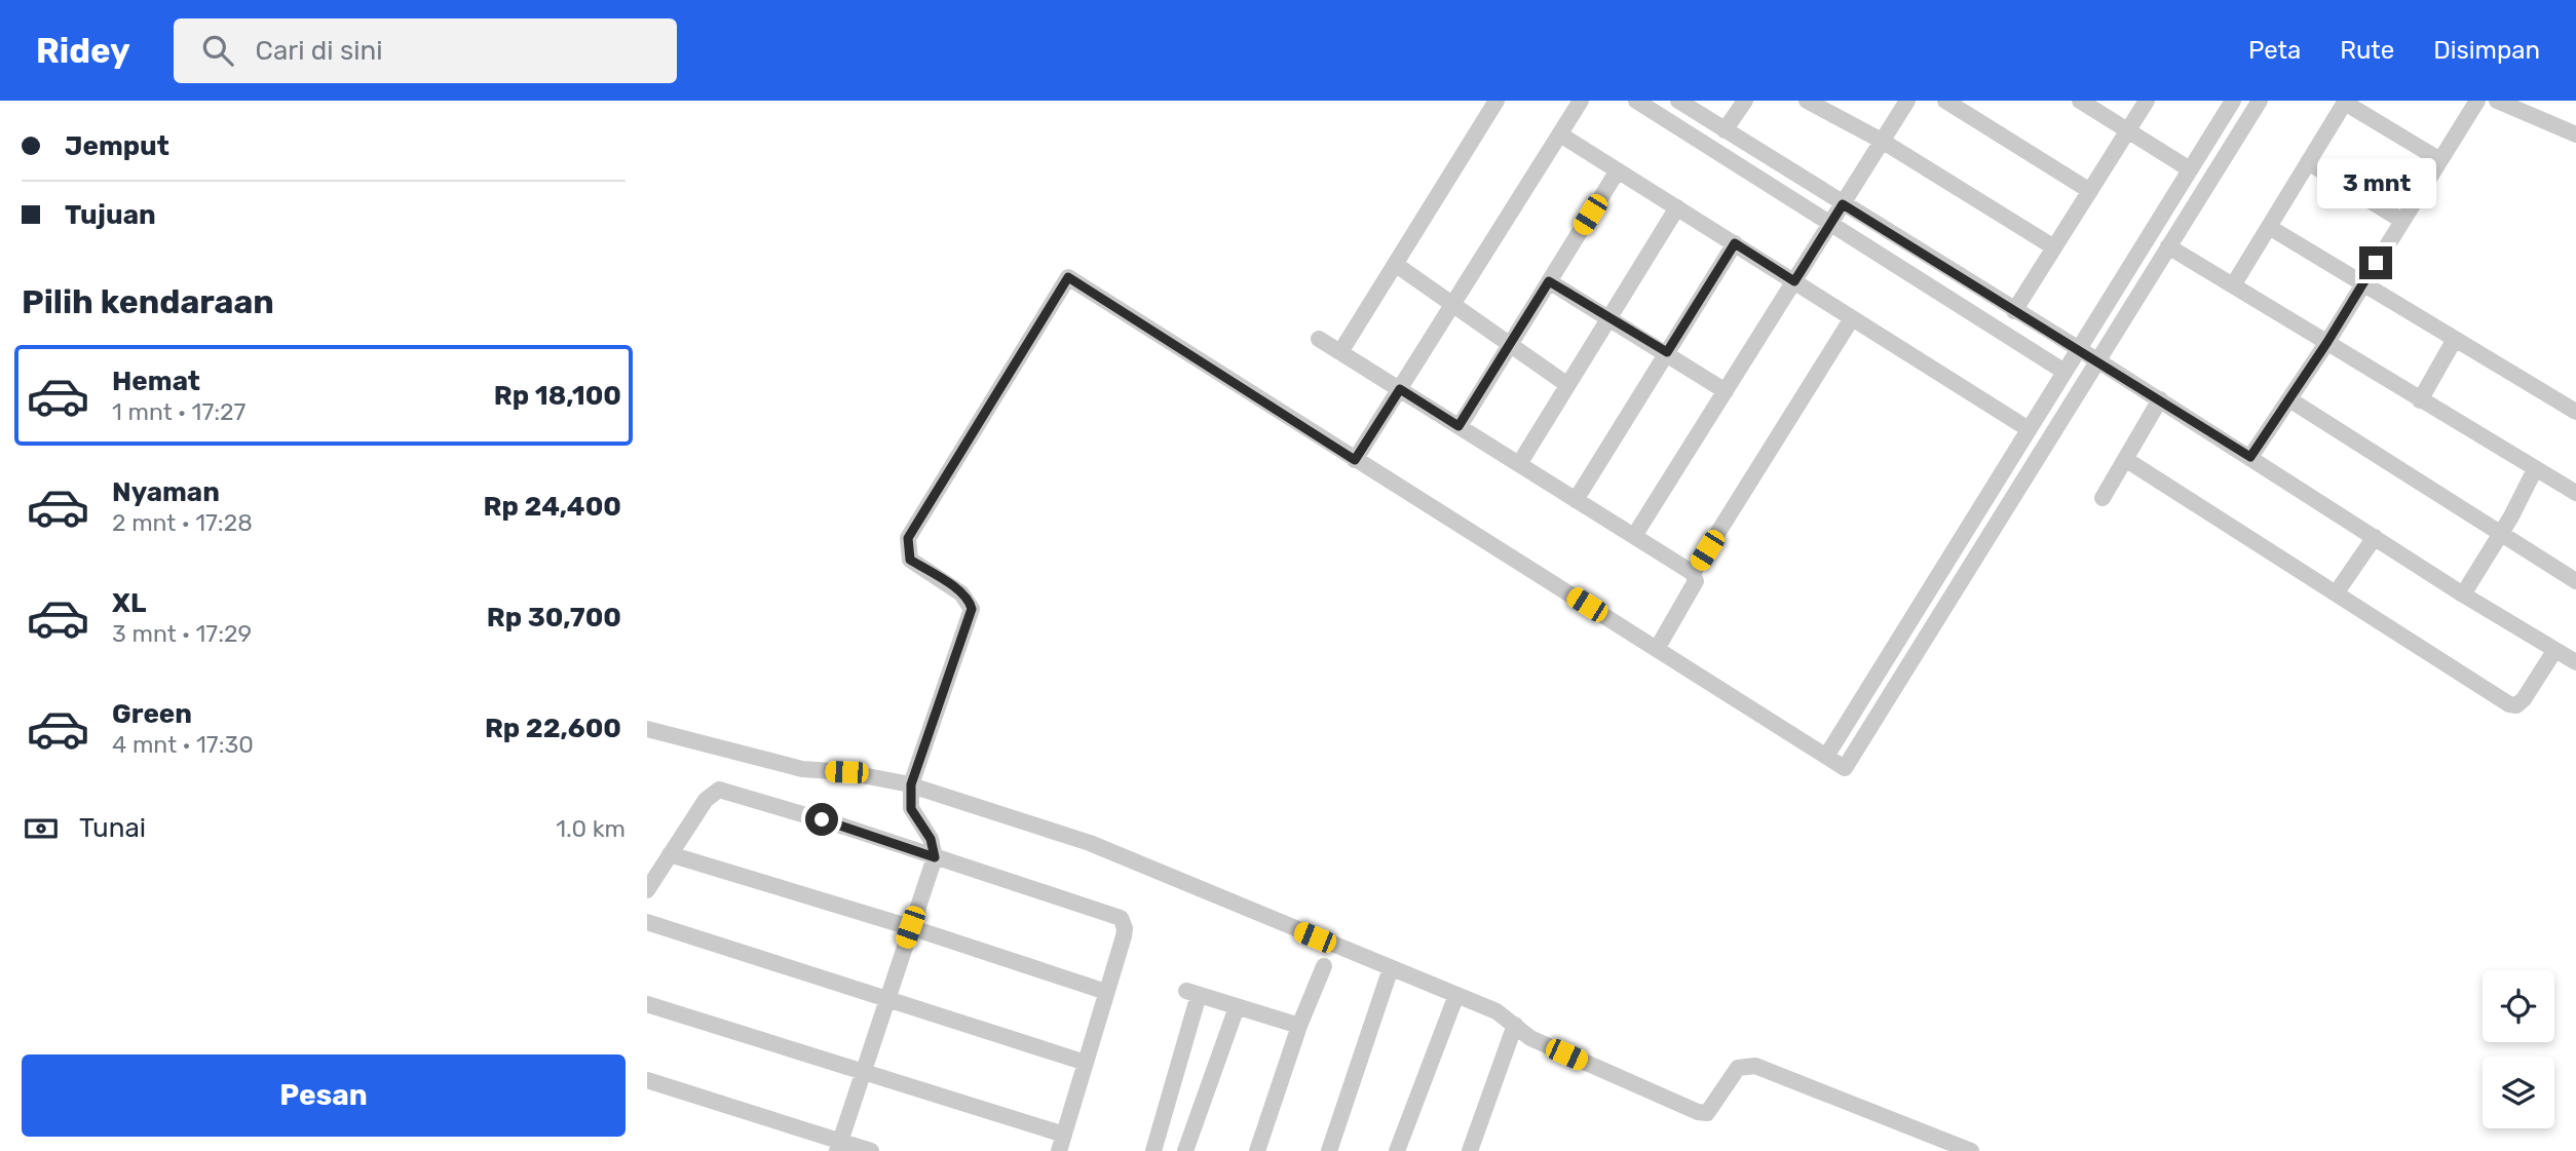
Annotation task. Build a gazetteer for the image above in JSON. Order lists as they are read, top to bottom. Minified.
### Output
{"page":{"header":"Ridey","search":"Cari di sini","nav":["Peta","Rute","Disimpan"],"banner":["Jemput","Tujuan"],"bubble":"3 mnt","heading":"Pilih kendaraan","list":[{"name":"Hemat","note":"1 mnt · 17:27","value":"Rp 18,100"},{"name":"Nyaman","note":"2 mnt · 17:28","value":"Rp 24,400"},{"name":"XL","note":"3 mnt · 17:29","value":"Rp 30,700"},{"name":"Green","note":"4 mnt · 17:30","value":"Rp 22,600"}],"pay":["Tunai","1.0 km"],"buttons":"Pesan"}}
